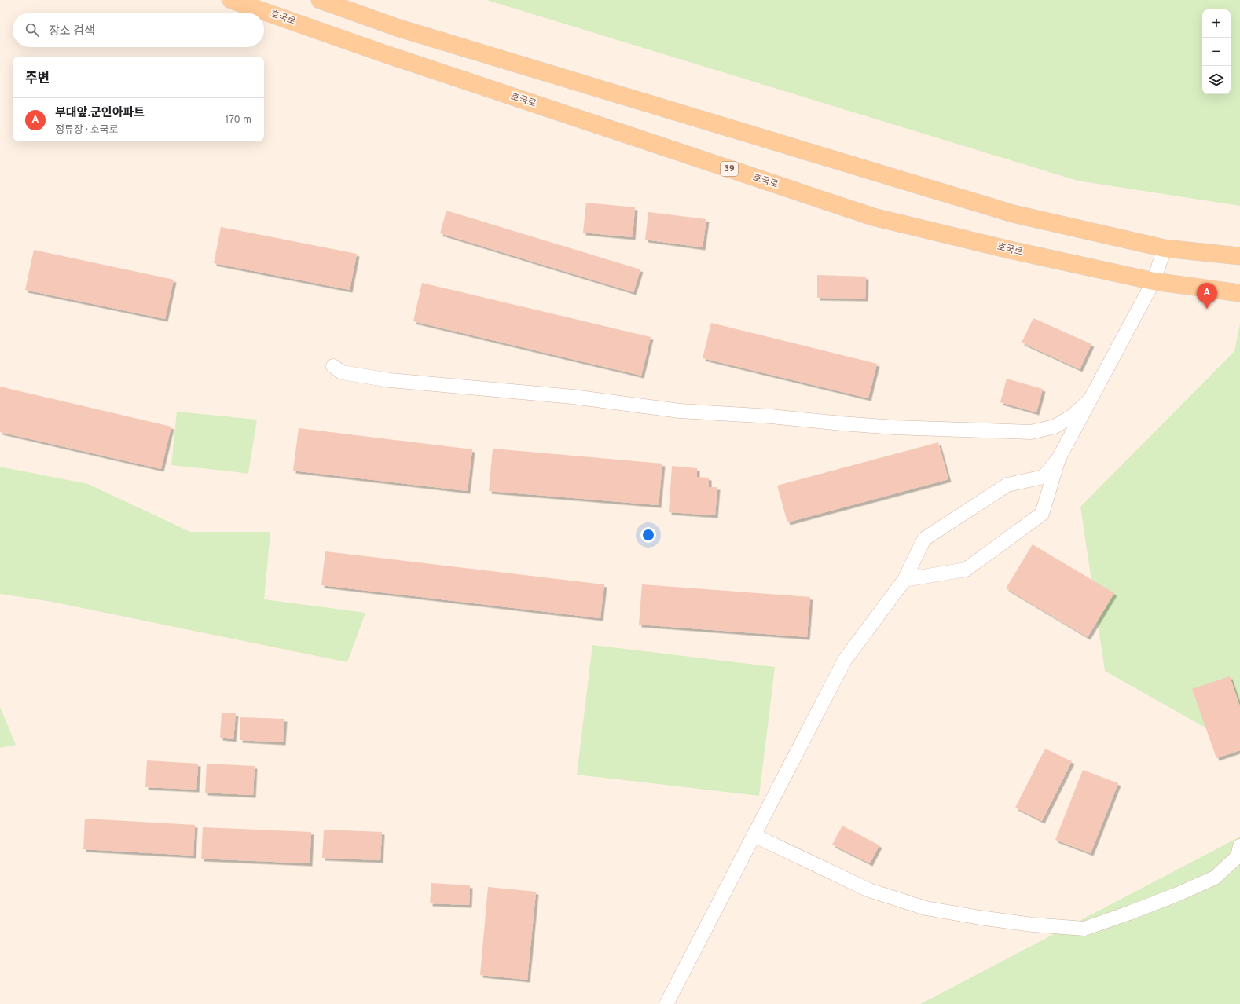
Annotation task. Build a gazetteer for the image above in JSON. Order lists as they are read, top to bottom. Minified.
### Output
{"streets":{"main road":["호국로","39"]},"page":{"map_buttons":["+","−"],"search":"장소 검색","heading":"주변","list":[{"mark":"A","name":"부대앞.군인아파트","note":"정류장 · 호국로","value":"170 m"}],"pins":"A"}}
